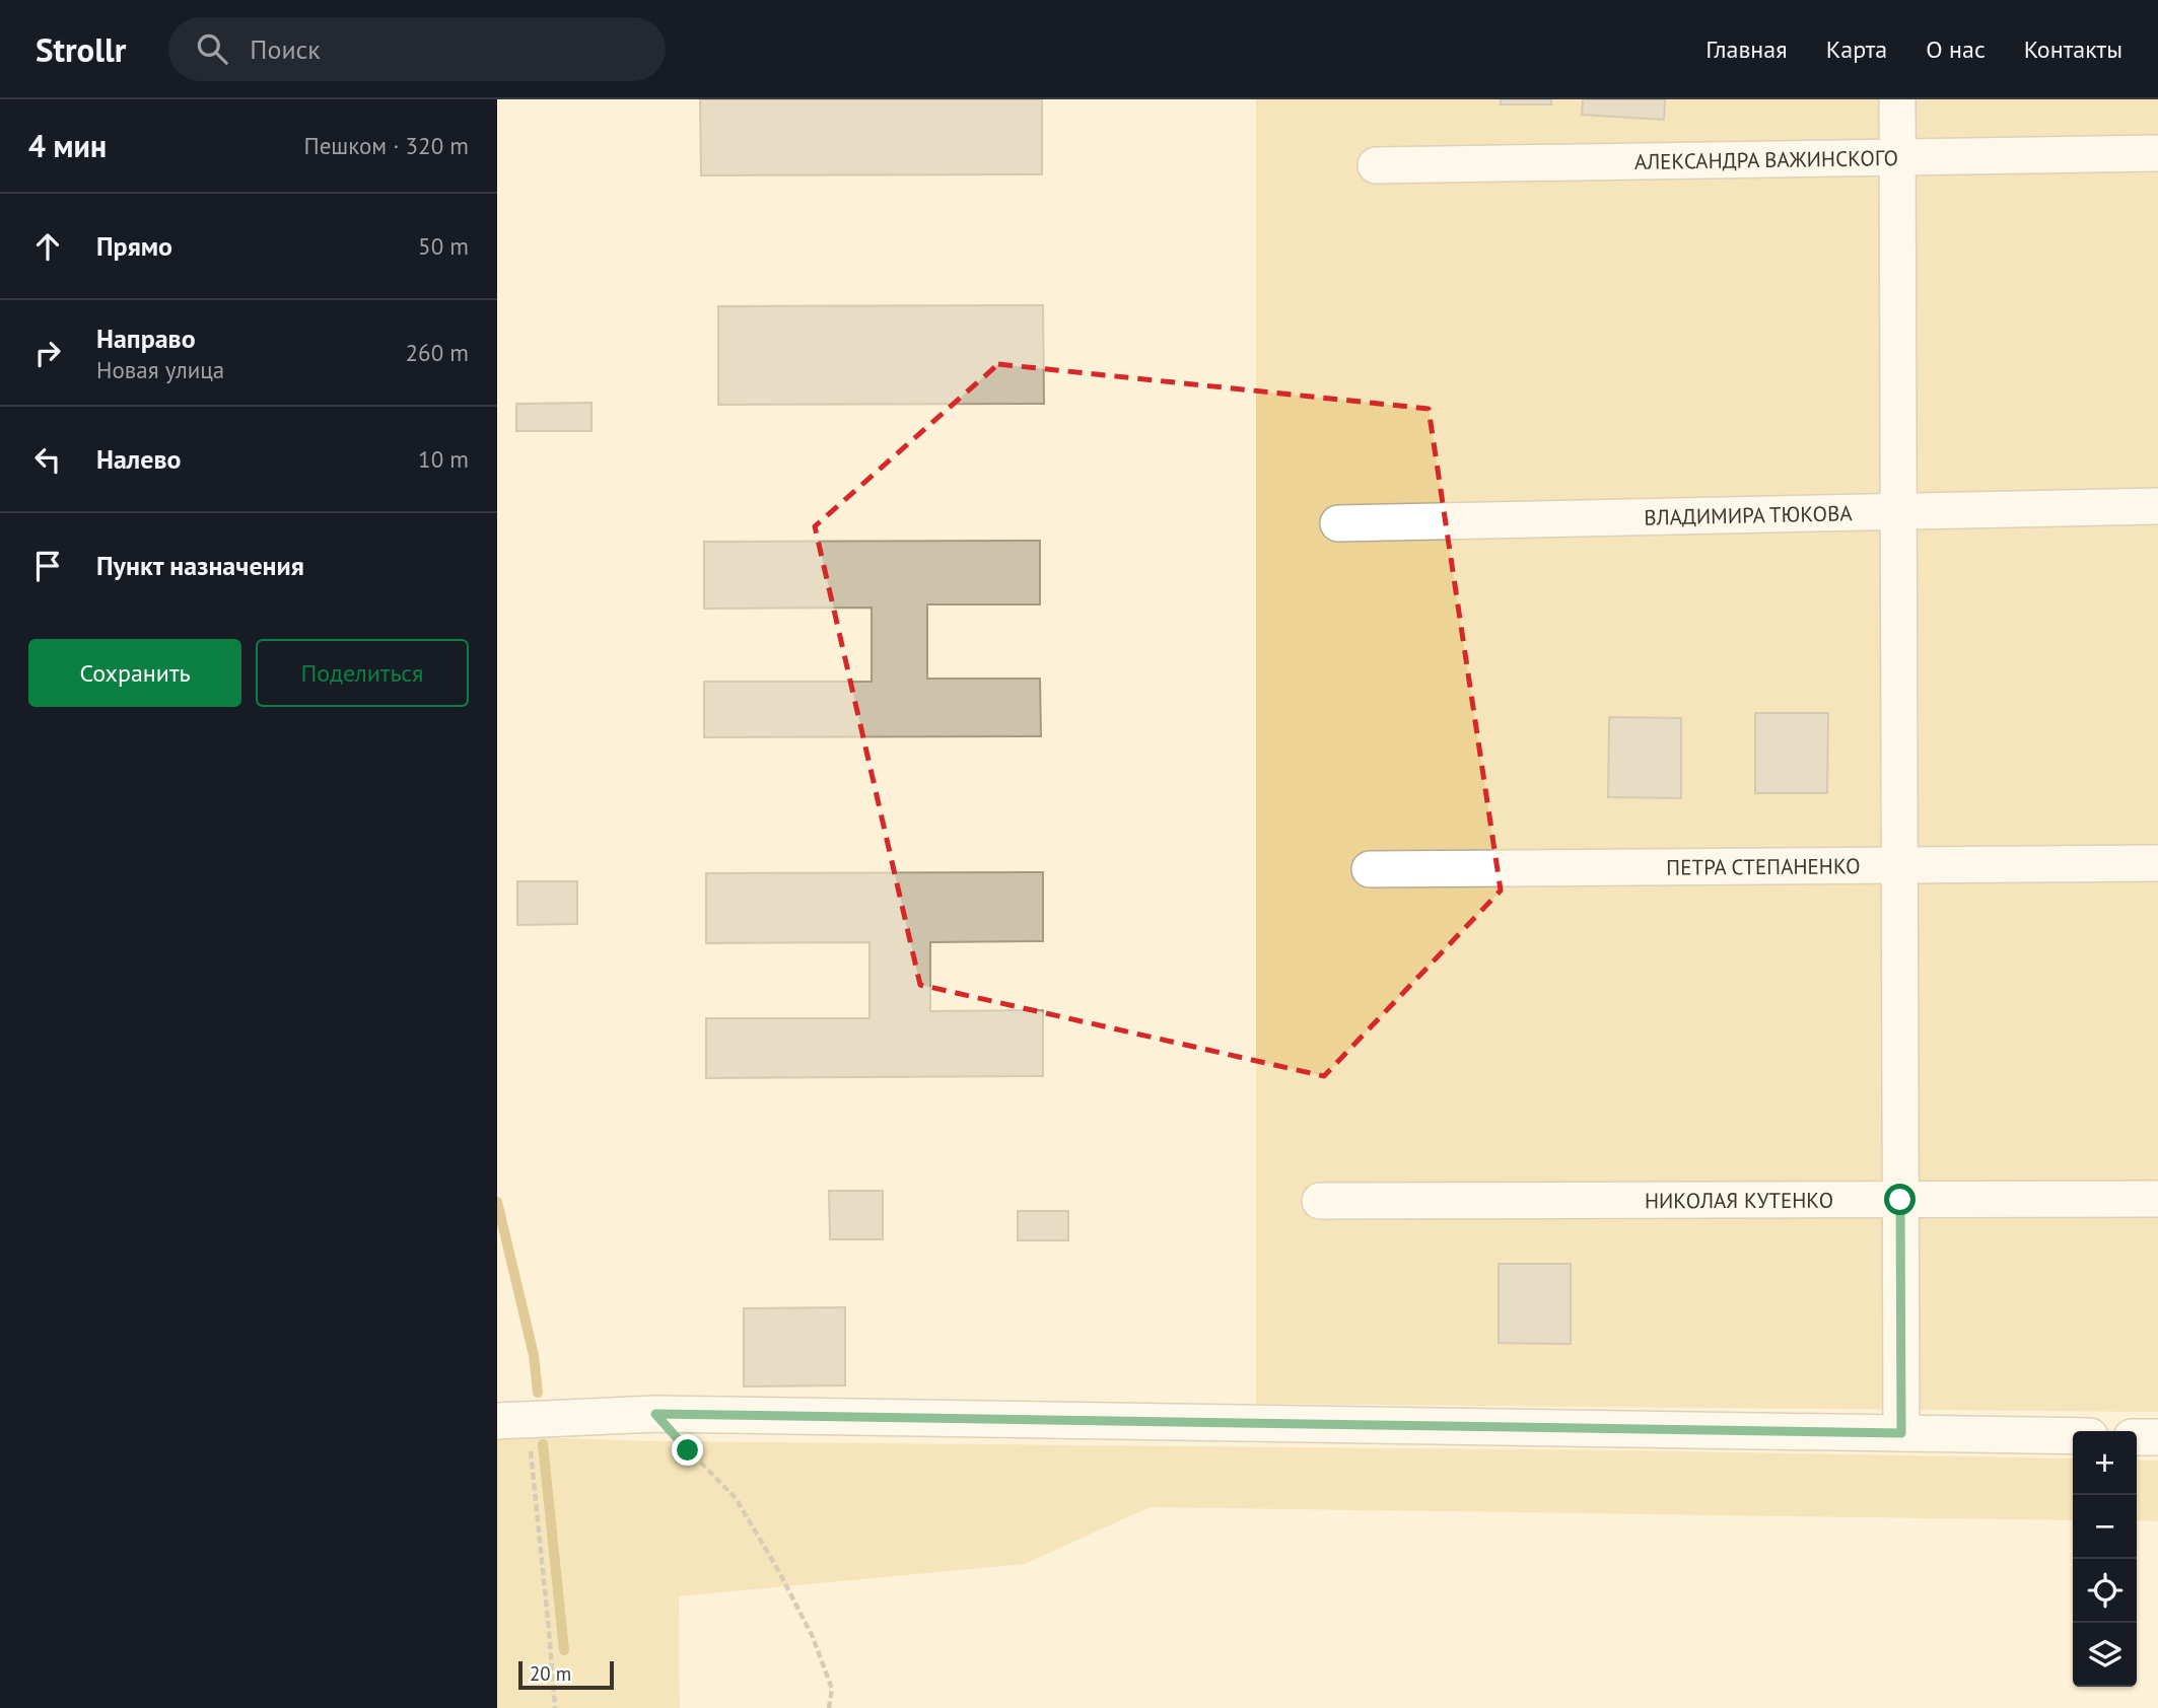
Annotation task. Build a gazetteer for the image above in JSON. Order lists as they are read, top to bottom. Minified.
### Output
{"streets":{"street":["АЛЕКСАНДРА ВАЖИНСКОГО","ВЛАДИМИРА ТЮКОВА","ПЕТРА СТЕПАНЕНКО","НИКОЛАЯ КУТЕНКО"]},"scale_bar":"20 m","page":{"header":"Strollr","search":"Поиск","nav":["Главная","Карта","О нас","Контакты"],"heading":["4 мин","Пешком · 320 m"],"list":[["Прямо","50 m"],["Направо","Новая улица","260 m"],["Налево","10 m"],"Пункт назначения"],"buttons":["Сохранить","Поделиться"],"map_buttons":["+","−"],"scale":"20 m"}}
